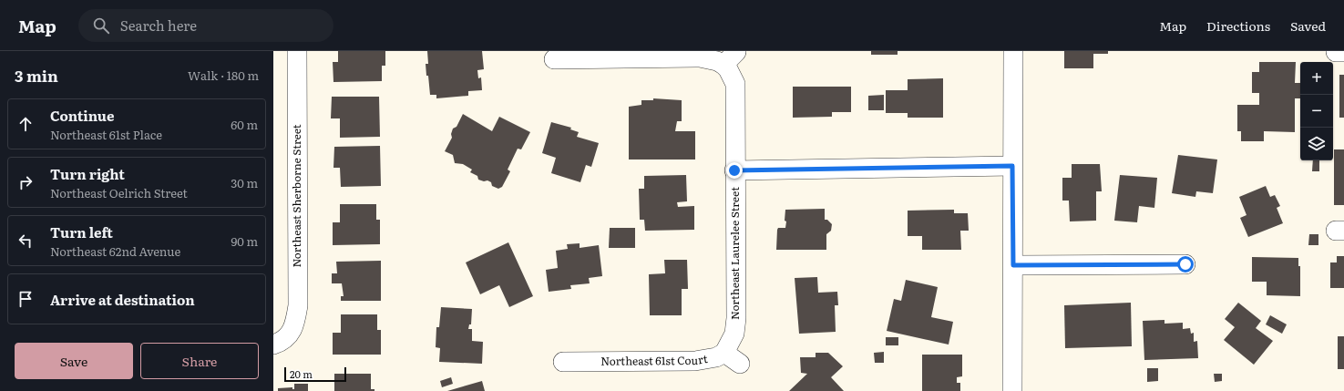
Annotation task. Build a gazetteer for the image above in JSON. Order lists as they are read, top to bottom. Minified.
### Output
{"streets":{"street":["Northeast Sherborne Street","Northeast Laurelee Street","Northeast 61st Court"]},"crossings":[["Northeast Laurelee Street","Northeast 61st Court"]],"scale_bar":"20 m","page":{"header":"Map","search":"Search here","nav":["Map","Directions","Saved"],"heading":["3 min","Walk · 180 m"],"map_buttons":["+","−"],"list":[["Continue","Northeast 61st Place","60 m"],["Turn right","Northeast Oelrich Street","30 m"],["Turn left","Northeast 62nd Avenue","90 m"],"Arrive at destination"],"buttons":["Save","Share"],"scale":"20 m"}}
